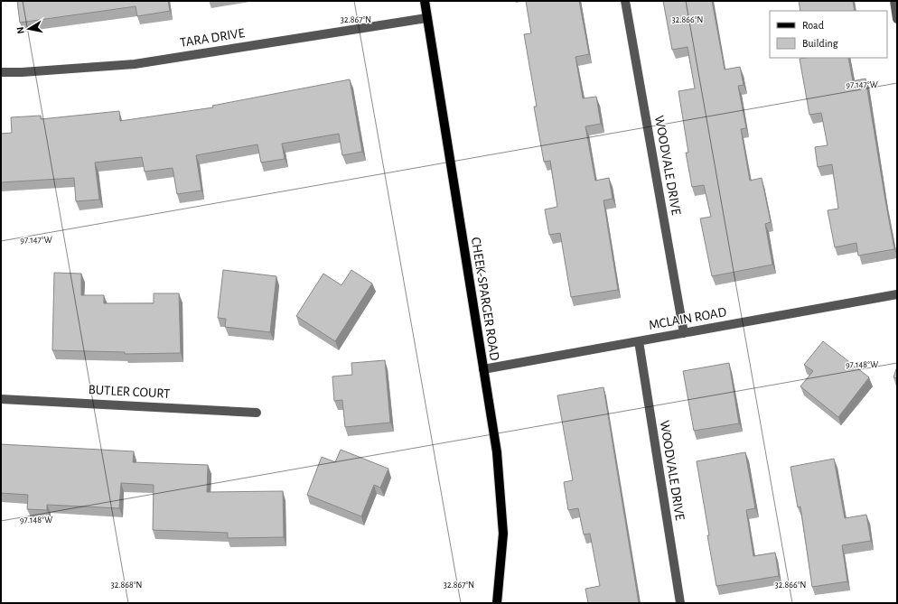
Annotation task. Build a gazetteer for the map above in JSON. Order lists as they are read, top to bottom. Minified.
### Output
{"streets":{"main road":["CHEEK-SPARGER ROAD"],"street":["TARA DRIVE","WOODVALE DRIVE","MCLAIN ROAD","BUTLER COURT"]},"crossings":[["TARA DRIVE","CHEEK-SPARGER ROAD"],["WOODVALE DRIVE","MCLAIN ROAD"],["CHEEK-SPARGER ROAD","MCLAIN ROAD"]],"legend":["Road","Building"],"north":"left","coordinates":["32.867°N","32.866°N","97.147°W","97.148°W","32.868°N"]}
